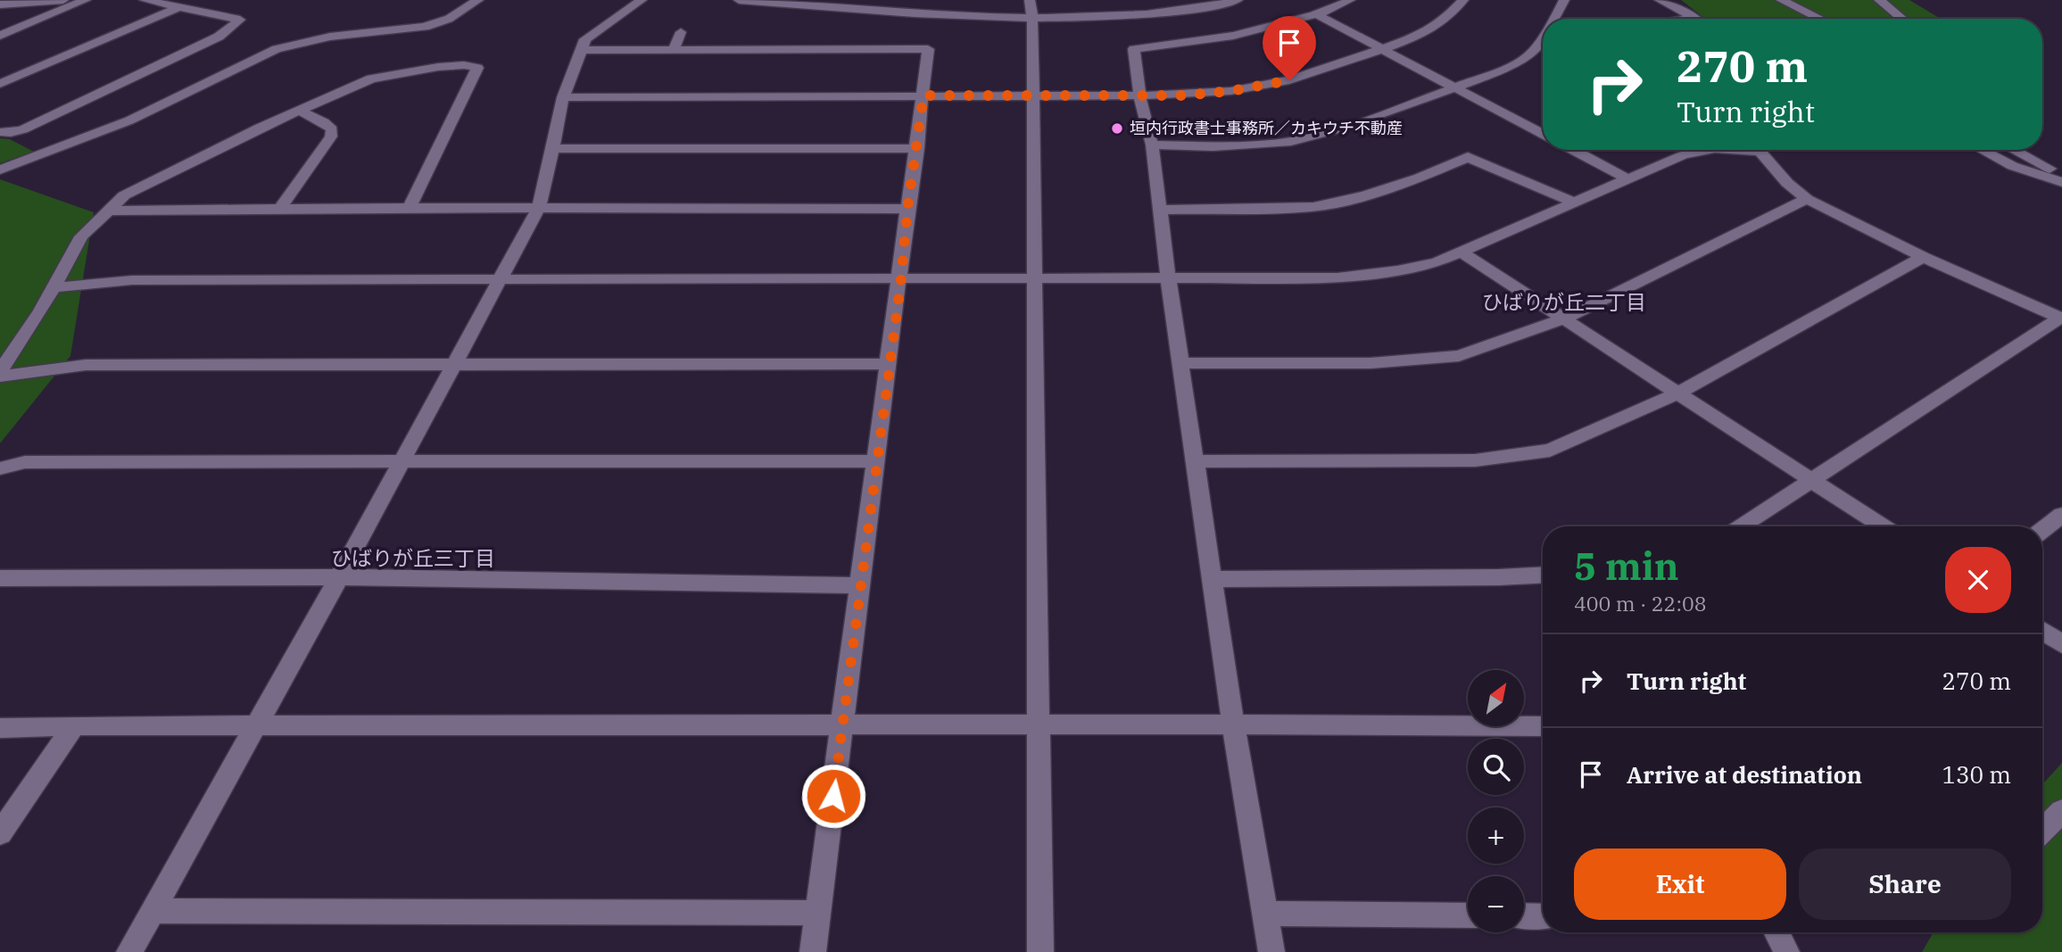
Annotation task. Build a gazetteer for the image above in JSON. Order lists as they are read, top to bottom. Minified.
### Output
{"districts":["ひばりが丘二丁目","ひばりが丘三丁目"],"places":["垣内行政書士事務所／カキウチ不動産"],"north":"top right","page":{"turn":["270 m","Turn right"],"heading":["5 min","400 m · 22:08"],"list":[{"name":"Turn right","value":"270 m"},{"name":"Arrive at destination","value":"130 m"}],"map_buttons":["+","−"],"buttons":["Exit","Share"]}}
